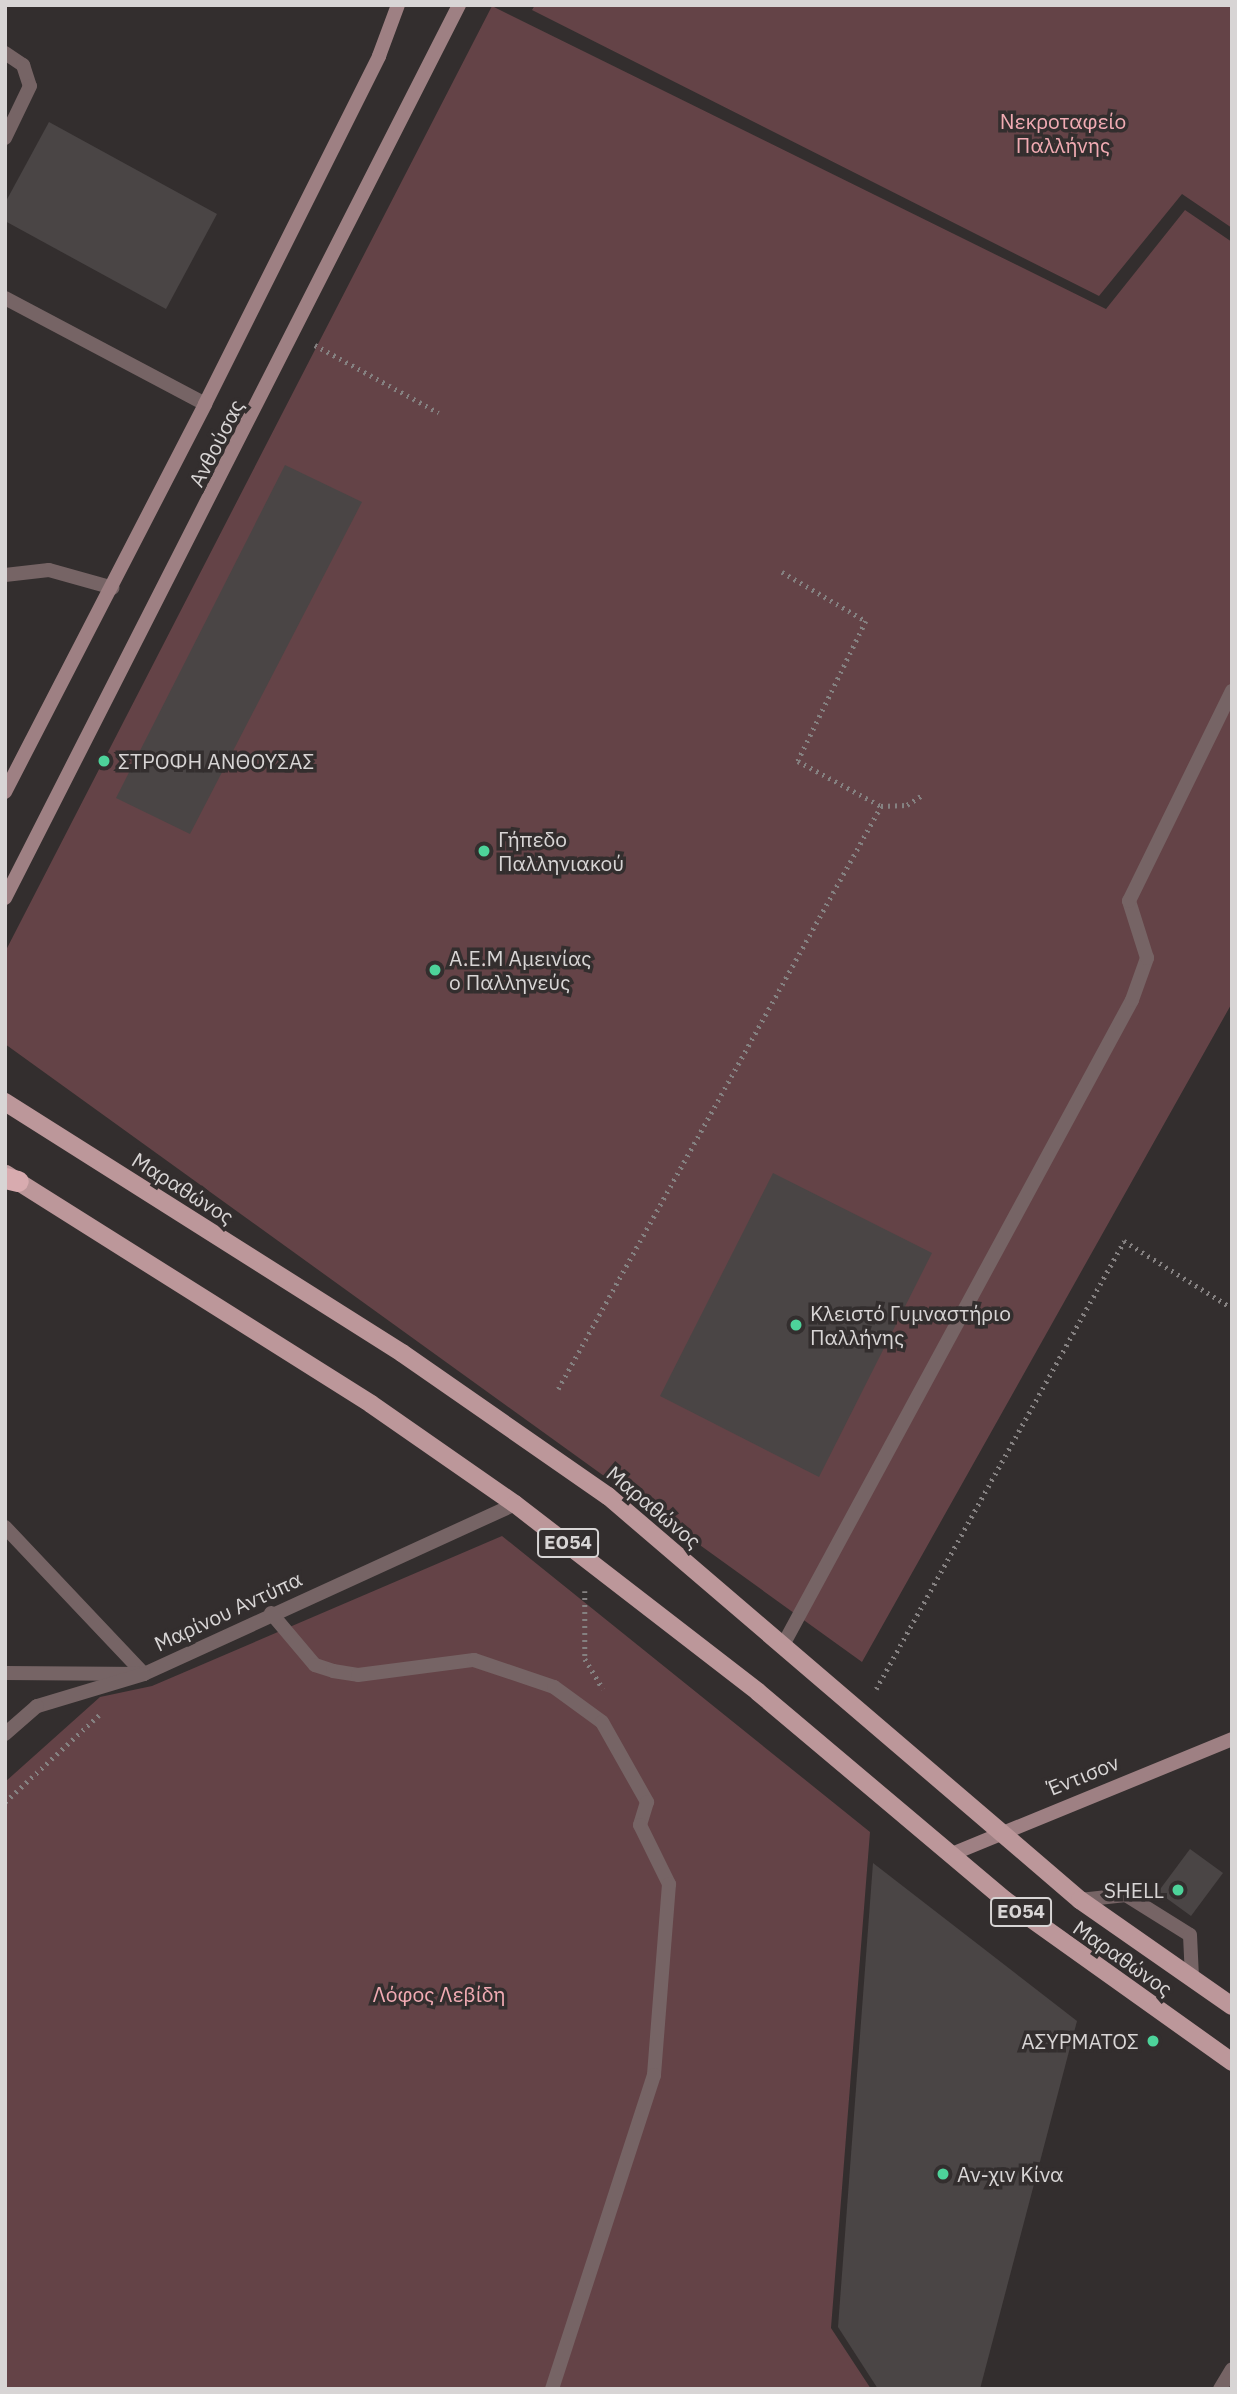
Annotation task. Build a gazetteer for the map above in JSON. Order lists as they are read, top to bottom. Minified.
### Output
{"streets":{"main road":["Μαραθώνος","ΕΟ54"],"street":["Ανθούσας","Μαρίνου Αντύπα","Έντισον"]},"crossings":[["Μαραθώνος","Μαρίνου Αντύπα"],["Μαραθώνος","Έντισον"]],"parks":["Νεκροταφείο Παλλήνης","Λόφος Λεβίδη"],"places":["ΣΤΡΟΦΗ ΑΝΘΟΥΣΑΣ","Γήπεδο Παλληνιακού","Α.Ε.Μ Αμεινίας ο Παλληνεύς","Κλειστό Γυμναστήριο Παλλήνης","SHELL","ΑΣΥΡΜΑΤΟΣ","Αν-χιν Κίνα"]}
